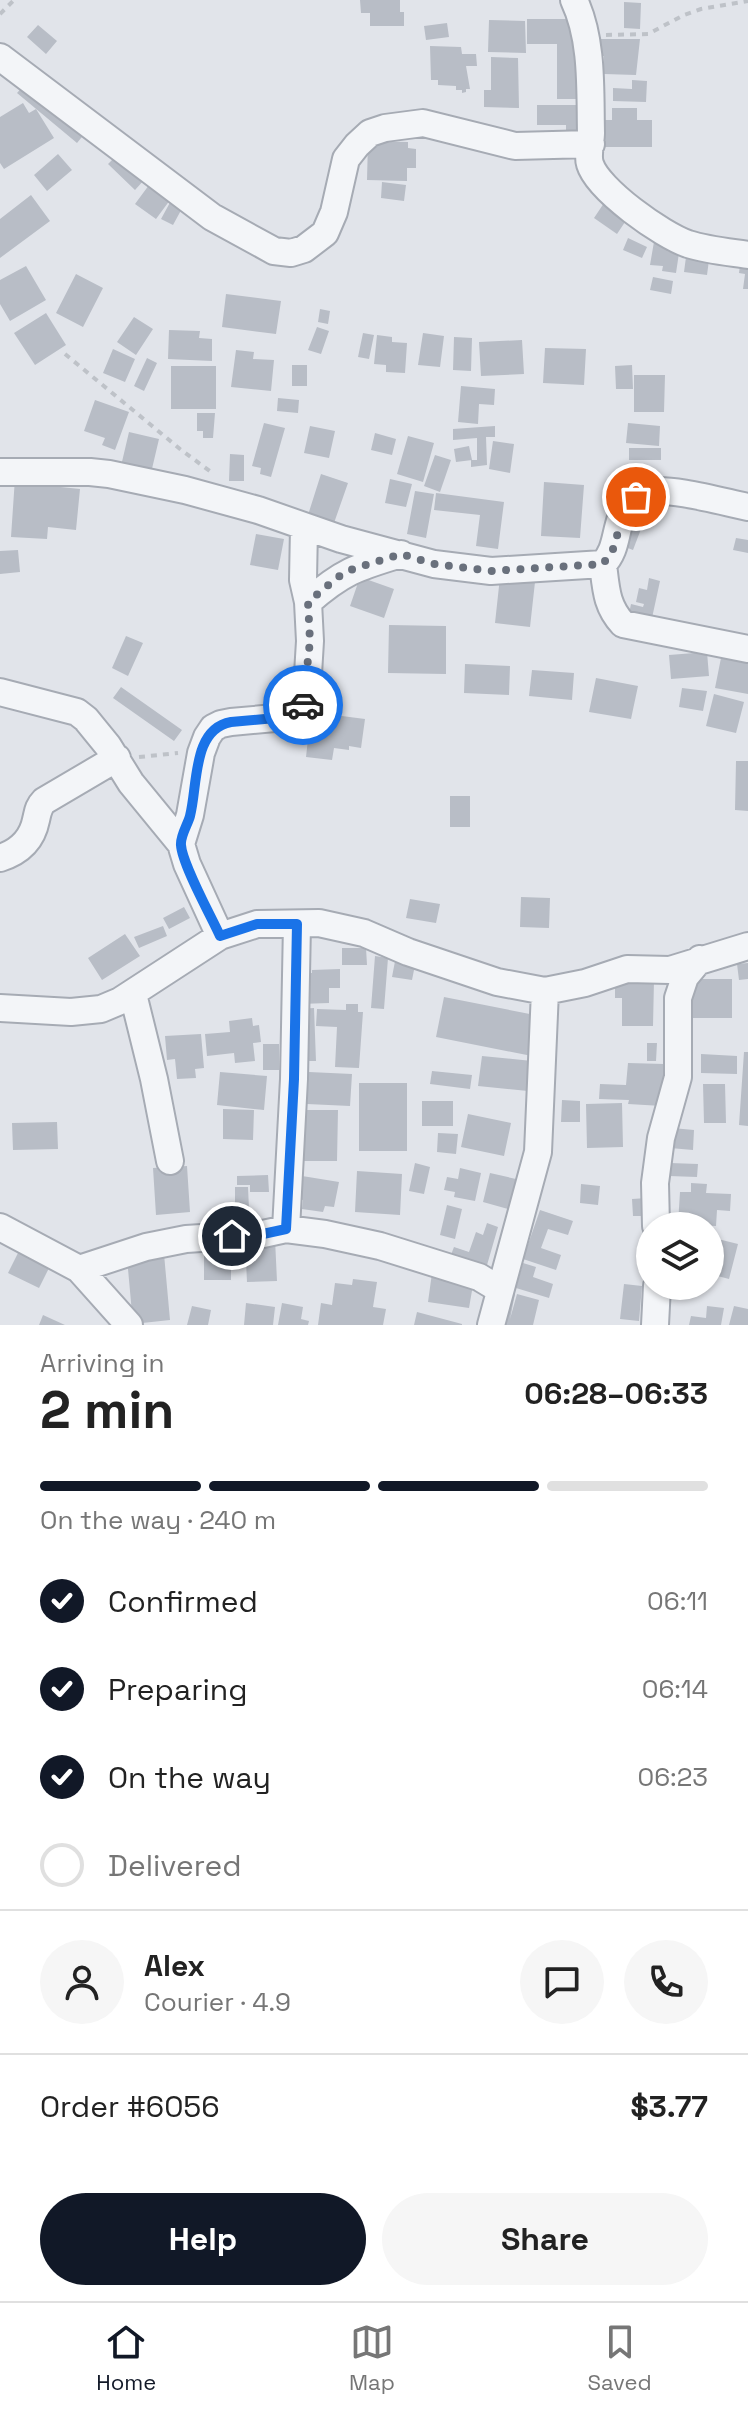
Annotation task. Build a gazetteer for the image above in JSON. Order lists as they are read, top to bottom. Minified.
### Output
{"page":{"heading":["2 min","Arriving in","06:28–06:33"],"panel":["Alex","Courier · 4.9","Order #6056","$3.77"],"bar":"On the way · 240 m","list":[["Confirmed","06:11"],["Preparing","06:14"],["On the way","06:23"],"Delivered"],"buttons":["Help","Share"],"tabs":["Home","Map","Saved"]}}
